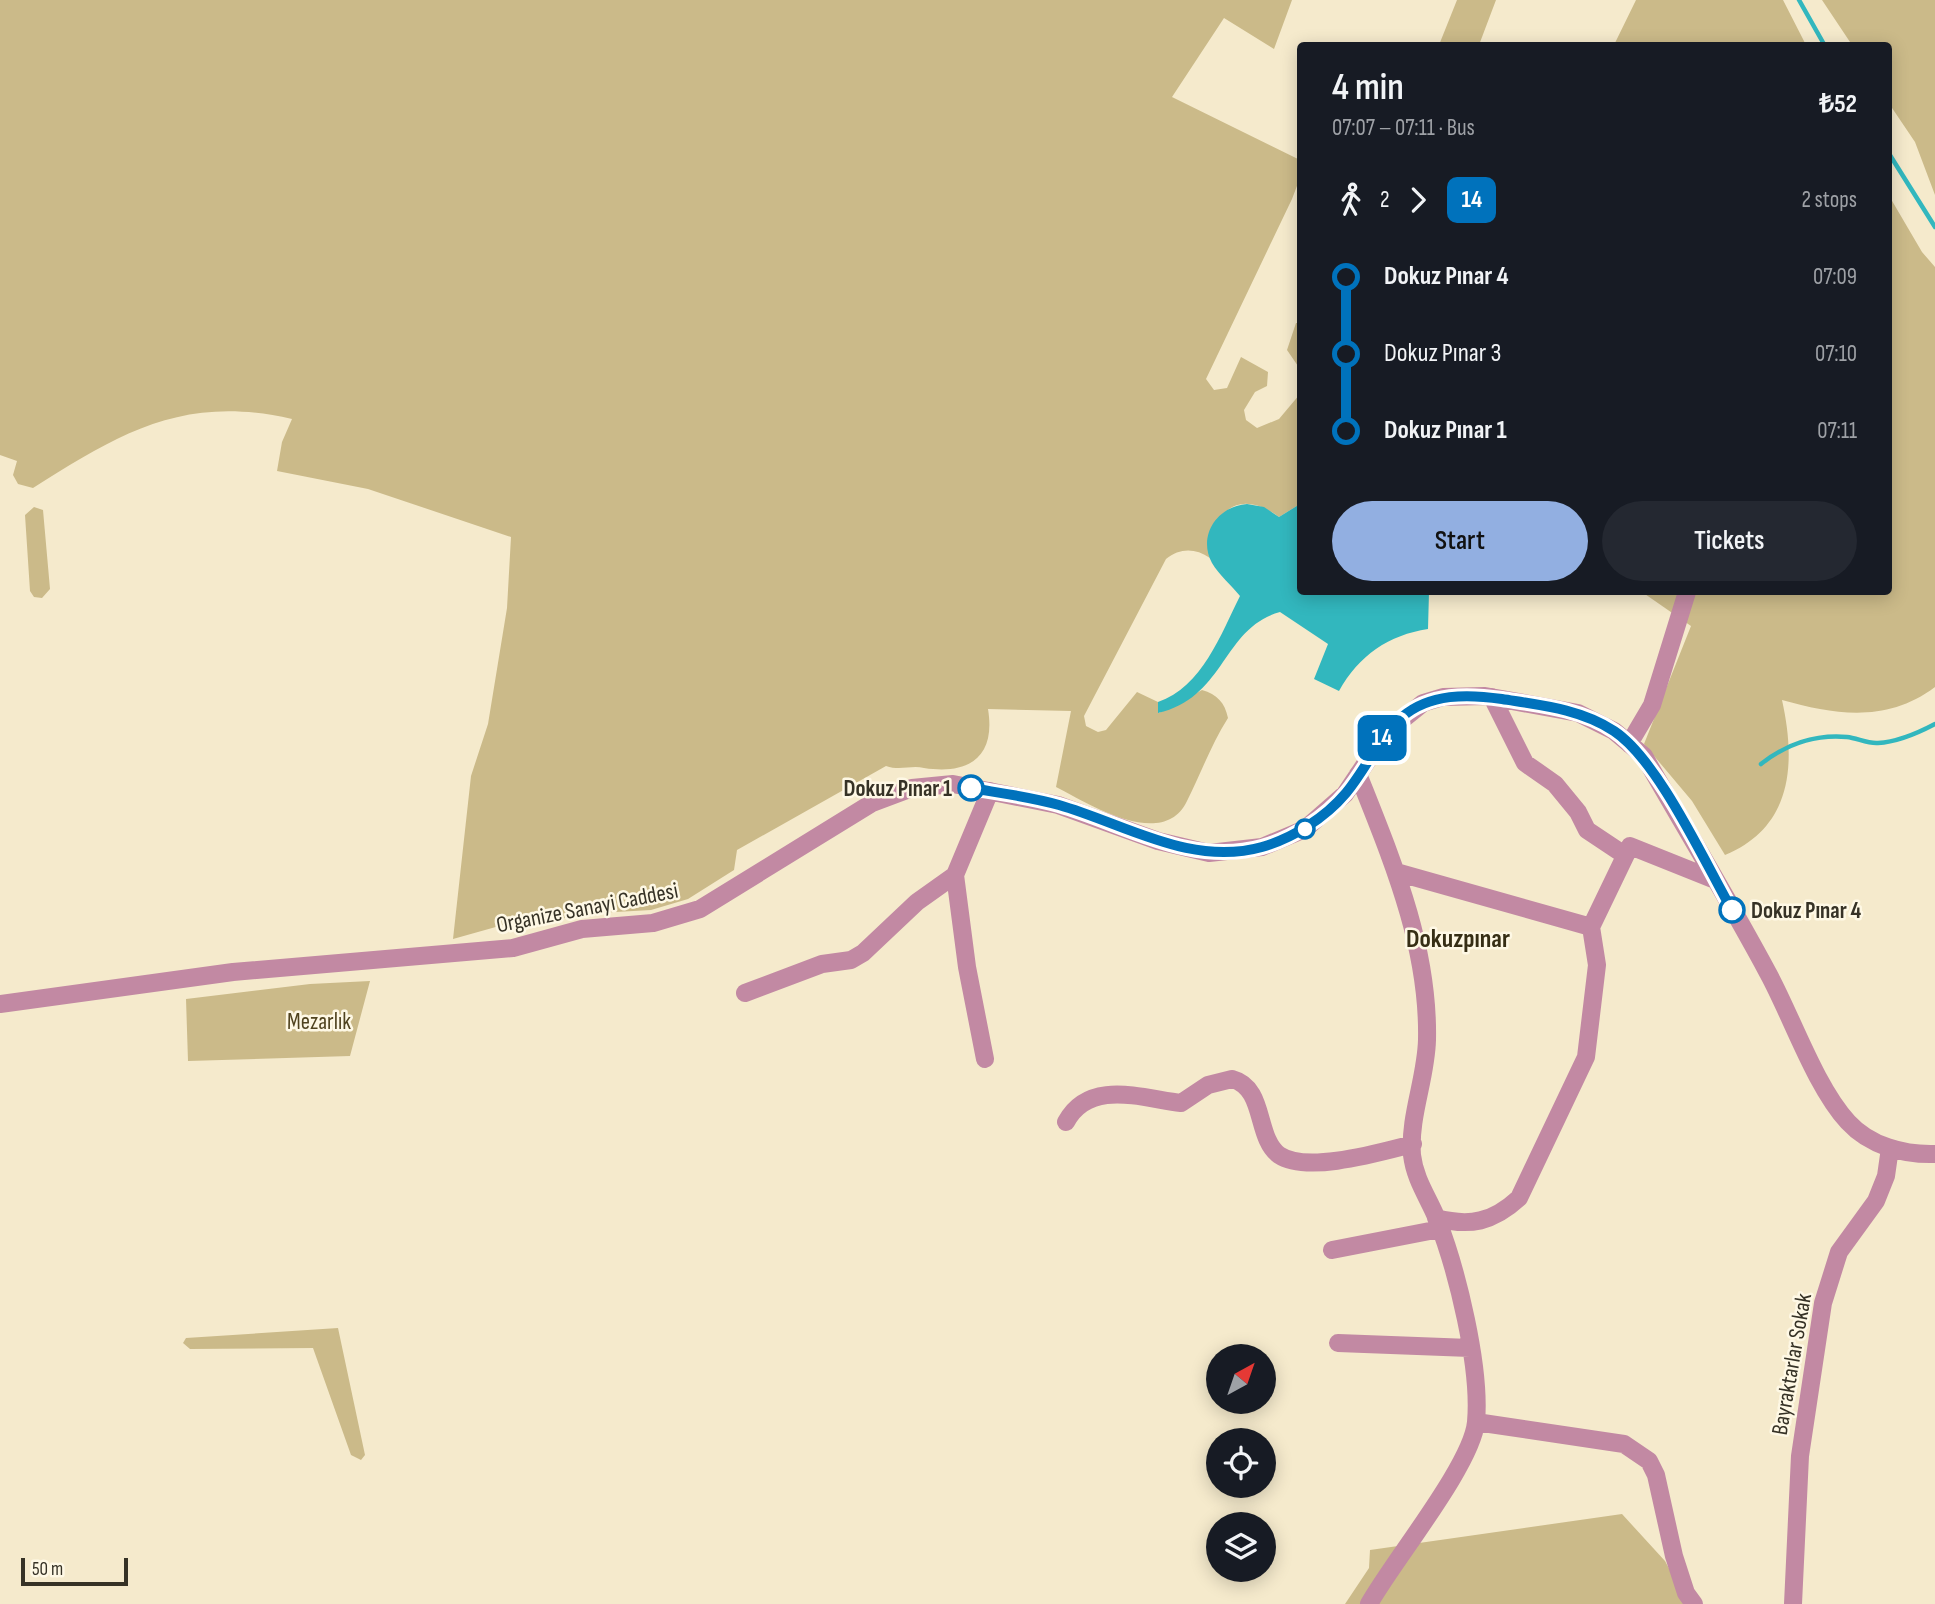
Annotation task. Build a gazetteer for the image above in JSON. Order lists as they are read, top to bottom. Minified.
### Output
{"streets":{"street":["Organize Sanayi Caddesi","Bayraktarlar Sokak"]},"crossings":[["Organize Sanayi Caddesi","Bayraktarlar Sokak"]],"districts":["Dokuzpınar"],"parks":["Mezarlık"],"places":["Dokuz Pınar 1","Dokuz Pınar 4"],"lines":["bus line 14"],"scale_bar":"50 m","north":"top right","page":{"on_map":"14","heading":["4 min","07:07 – 07:11 · Bus","₺52"],"legs":["2","14","2 stops"],"list":[{"name":"Dokuz Pınar 4","value":"07:09"},{"name":"Dokuz Pınar 3","value":"07:10"},{"name":"Dokuz Pınar 1","value":"07:11"}],"buttons":["Start","Tickets"],"scale":"50 m"}}
